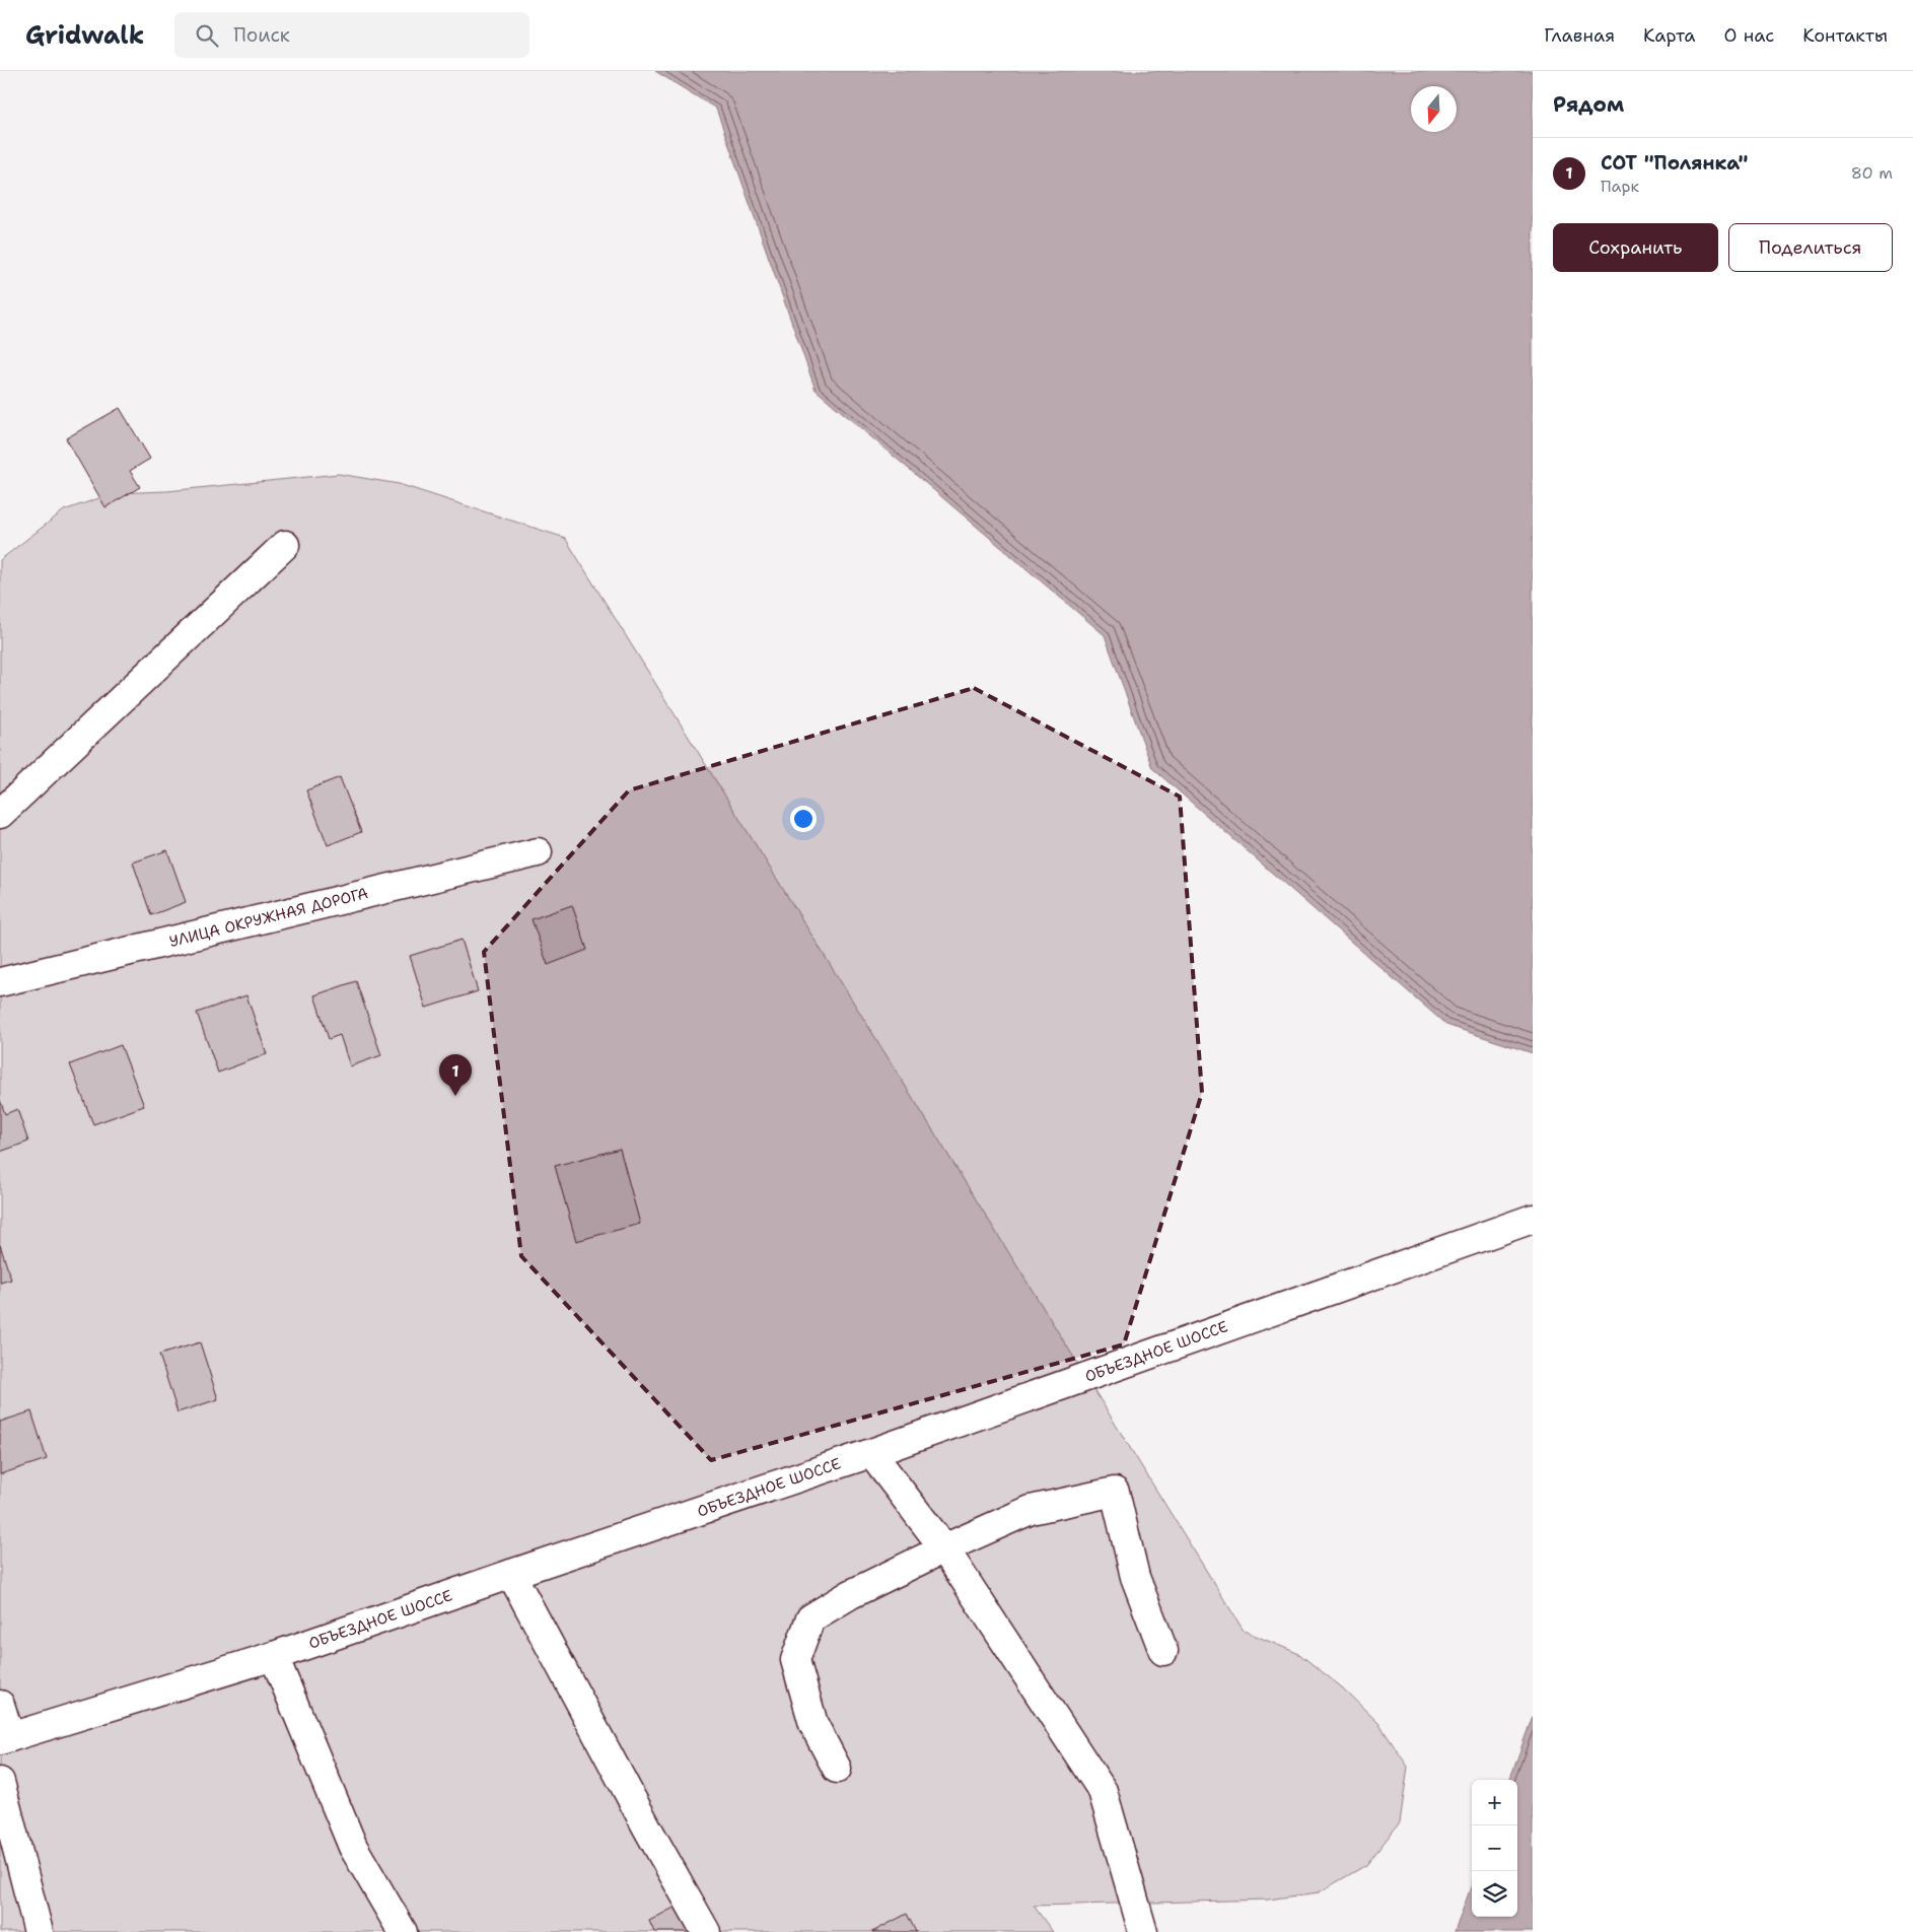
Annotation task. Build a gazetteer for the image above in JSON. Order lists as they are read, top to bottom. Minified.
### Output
{"streets":{"street":["УЛИЦА ОКРУЖНАЯ ДОРОГА","ОБЪЕЗДНОЕ ШОССЕ"]},"north":"bottom","page":{"header":"Gridwalk","search":"Поиск","nav":["Главная","Карта","О нас","Контакты"],"heading":"Рядом","list":[{"mark":"1","name":"СОТ \"Полянка\"","note":"Парк","value":"80 m"}],"buttons":["Сохранить","Поделиться"],"pins":"1","map_buttons":["+","−"]}}
